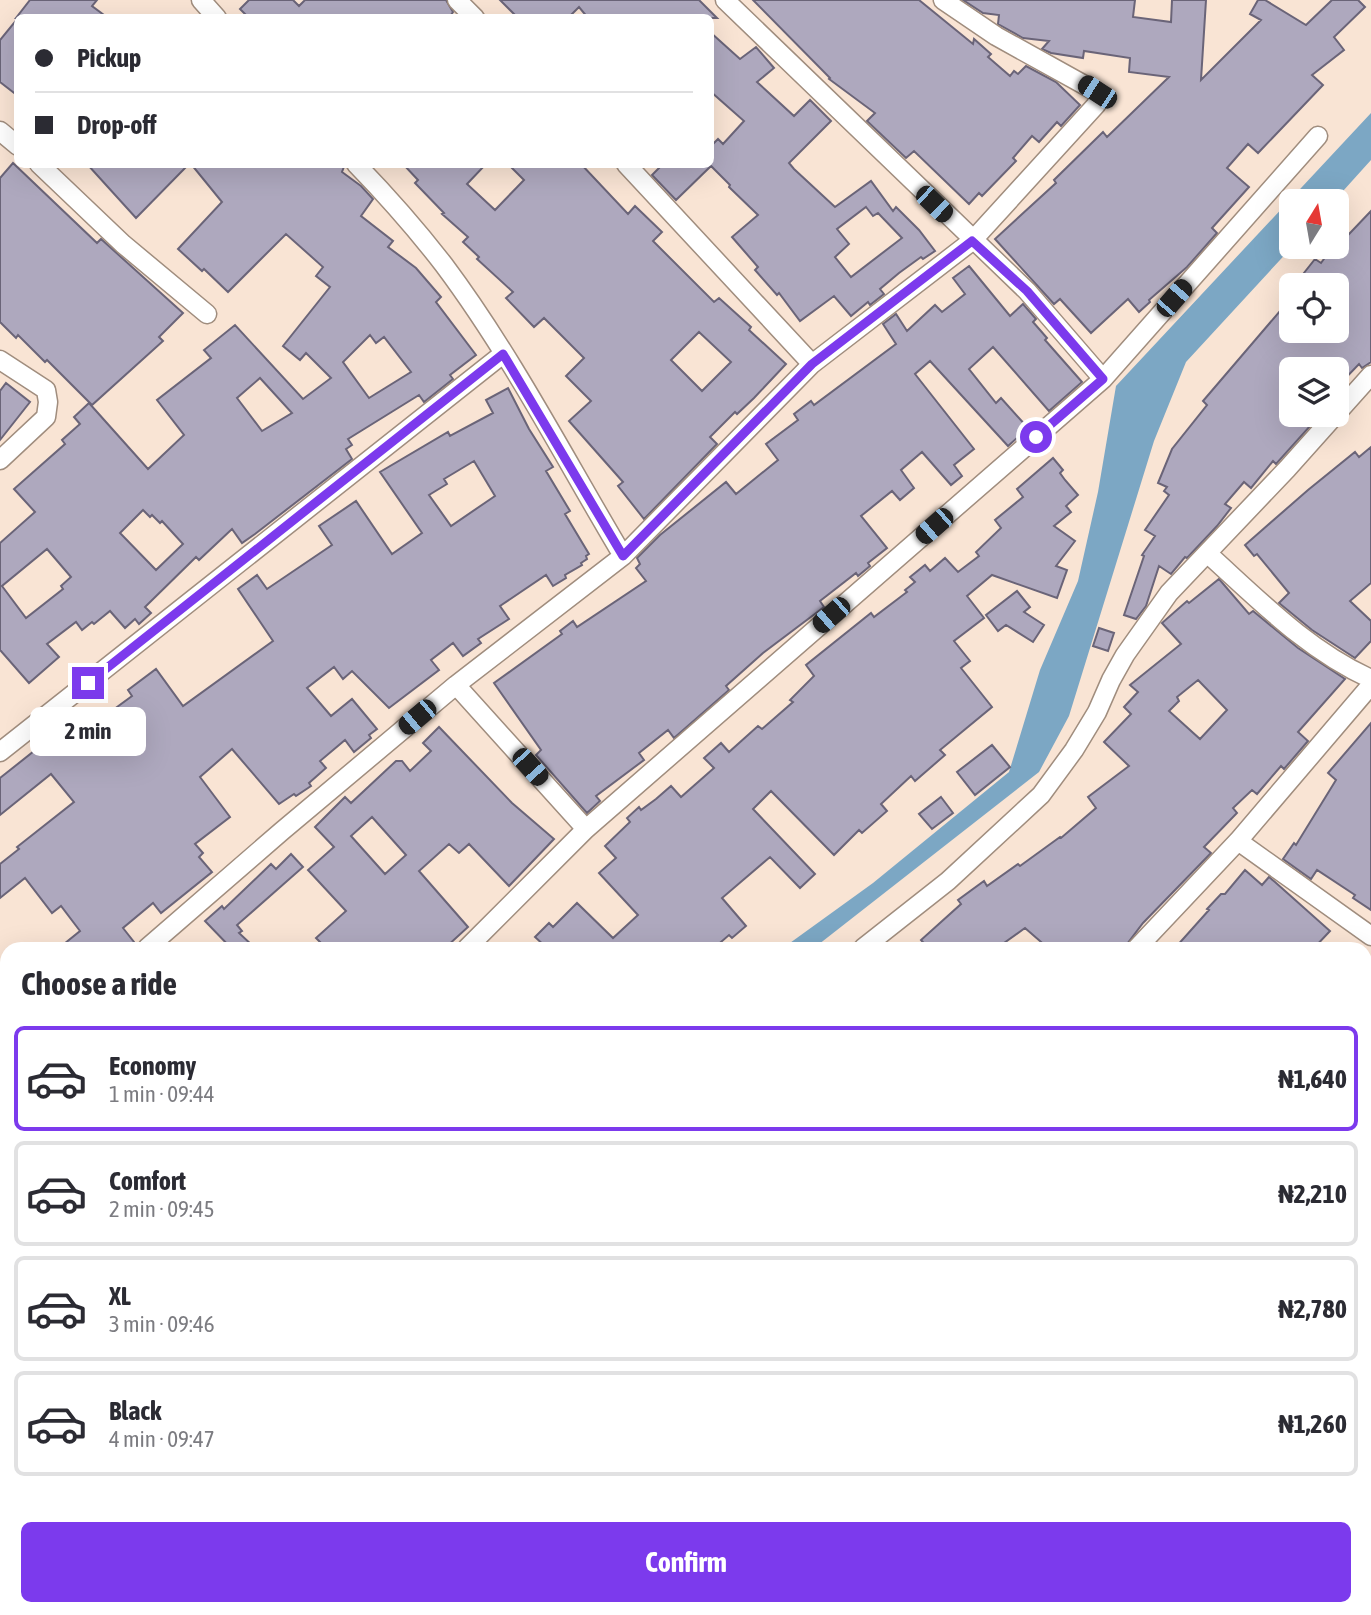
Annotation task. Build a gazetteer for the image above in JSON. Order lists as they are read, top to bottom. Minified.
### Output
{"north":"top","page":{"banner":["Pickup","Drop-off"],"bubble":"2 min","heading":"Choose a ride","list":[{"name":"Economy","note":"1 min · 09:44","value":"₦1,640"},{"name":"Comfort","note":"2 min · 09:45","value":"₦2,210"},{"name":"XL","note":"3 min · 09:46","value":"₦2,780"},{"name":"Black","note":"4 min · 09:47","value":"₦1,260"}],"buttons":"Confirm"}}
